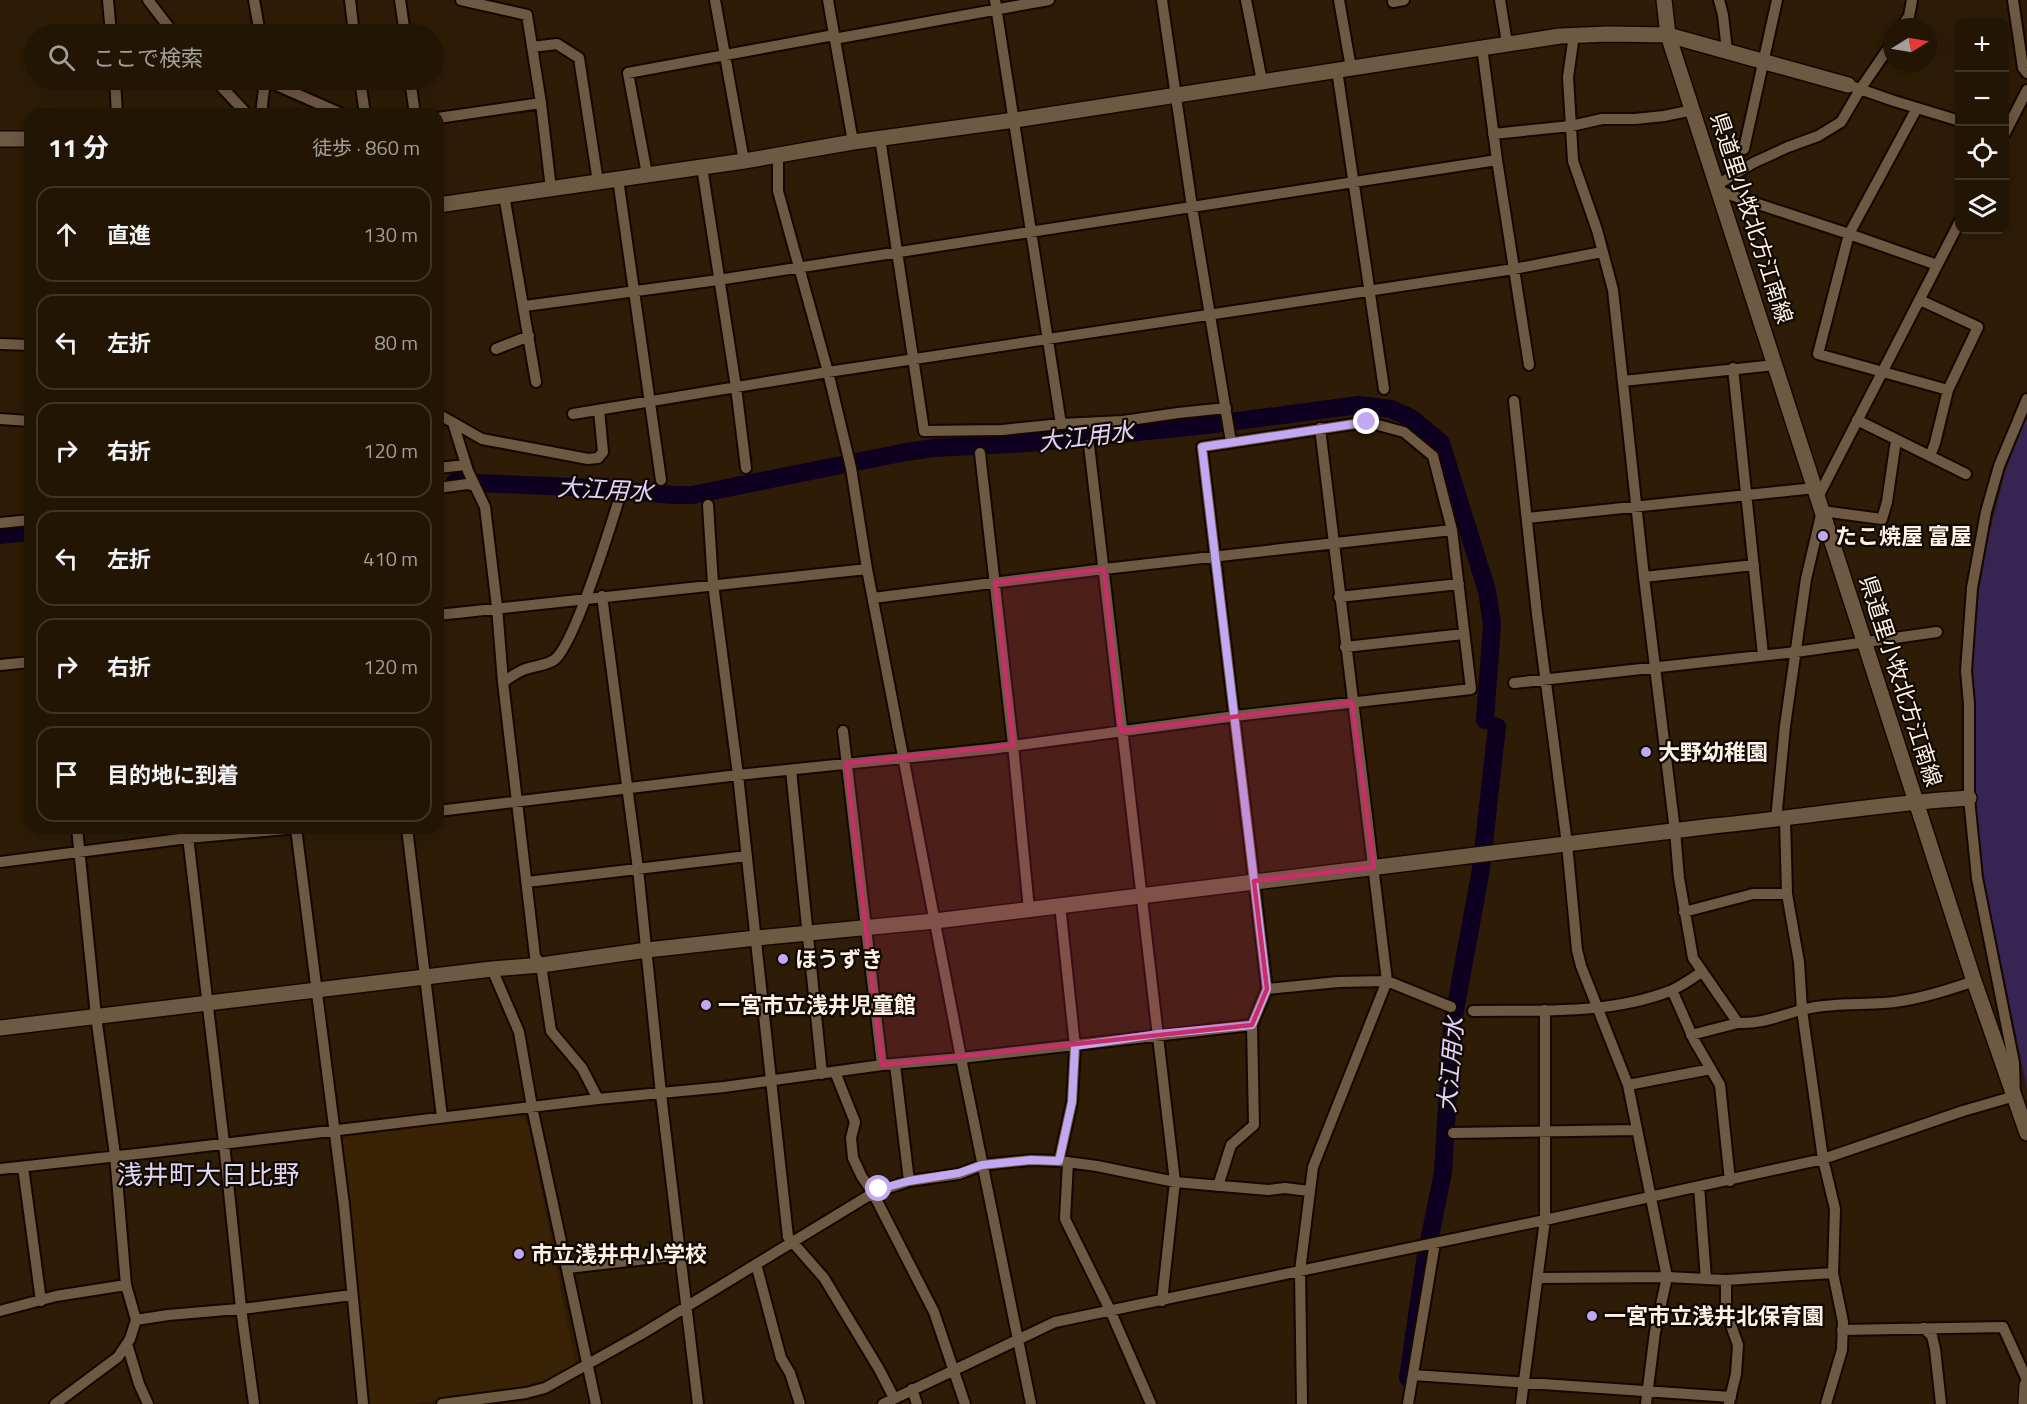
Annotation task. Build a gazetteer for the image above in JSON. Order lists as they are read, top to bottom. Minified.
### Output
{"streets":{"street":["県道里小牧北方江南線"]},"districts":["浅井町大日比野"],"water":["大江用水"],"places":["たこ焼屋 富屋","大野幼稚園","ほうずき","一宮市立浅井児童館","市立浅井中小学校","一宮市立浅井北保育園"],"north":"right","page":{"map_buttons":["+","−"],"search":"ここで検索","heading":["11 分","徒歩 · 860 m"],"list":[["直進","130 m"],["左折","80 m"],["右折","120 m"],["左折","410 m"],["右折","120 m"],"目的地に到着"]}}
